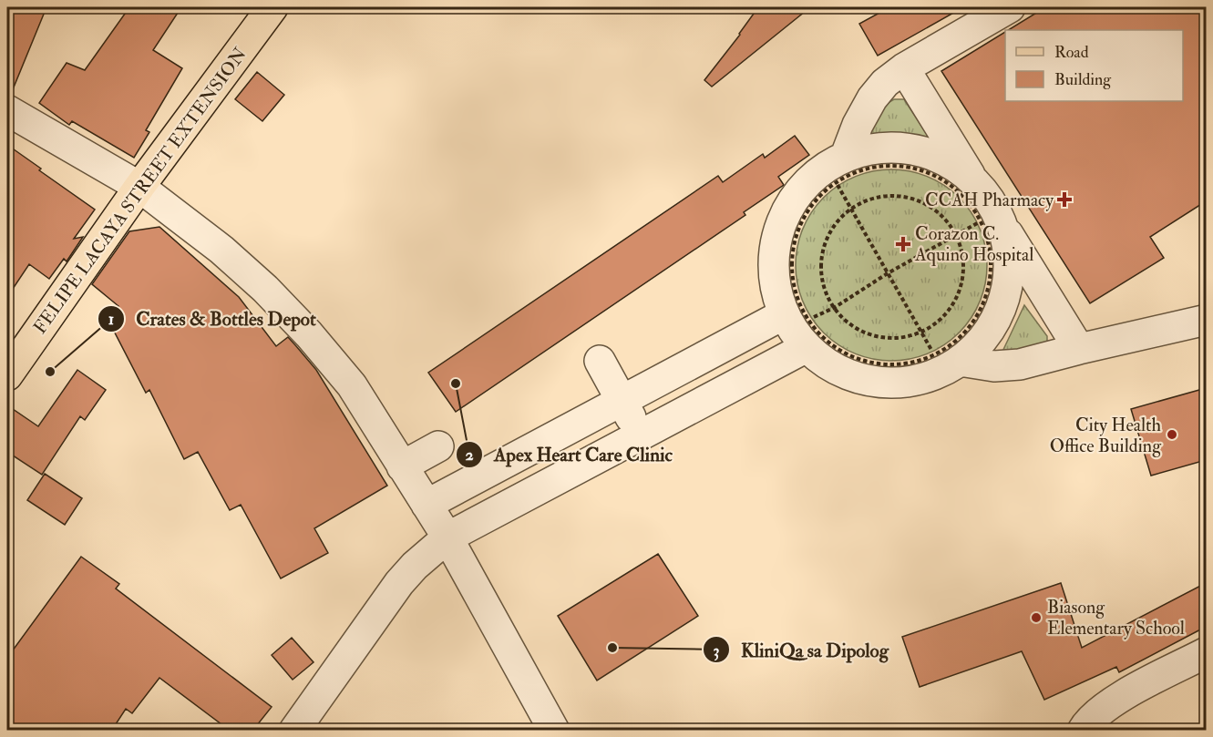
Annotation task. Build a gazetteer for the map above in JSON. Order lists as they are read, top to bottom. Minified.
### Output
{"streets":{"main road":["FELIPE LACAYA STREET EXTENSION"]},"places":{"health":["CCAH Pharmacy","Corazon C. Aquino Hospital"],"other":["Crates & Bottles Depot","Apex Heart Care Clinic","City Health Office Building","Biasong Elementary School","KliniQa sa Dipolog"]},"legend":["Road","Building"]}
